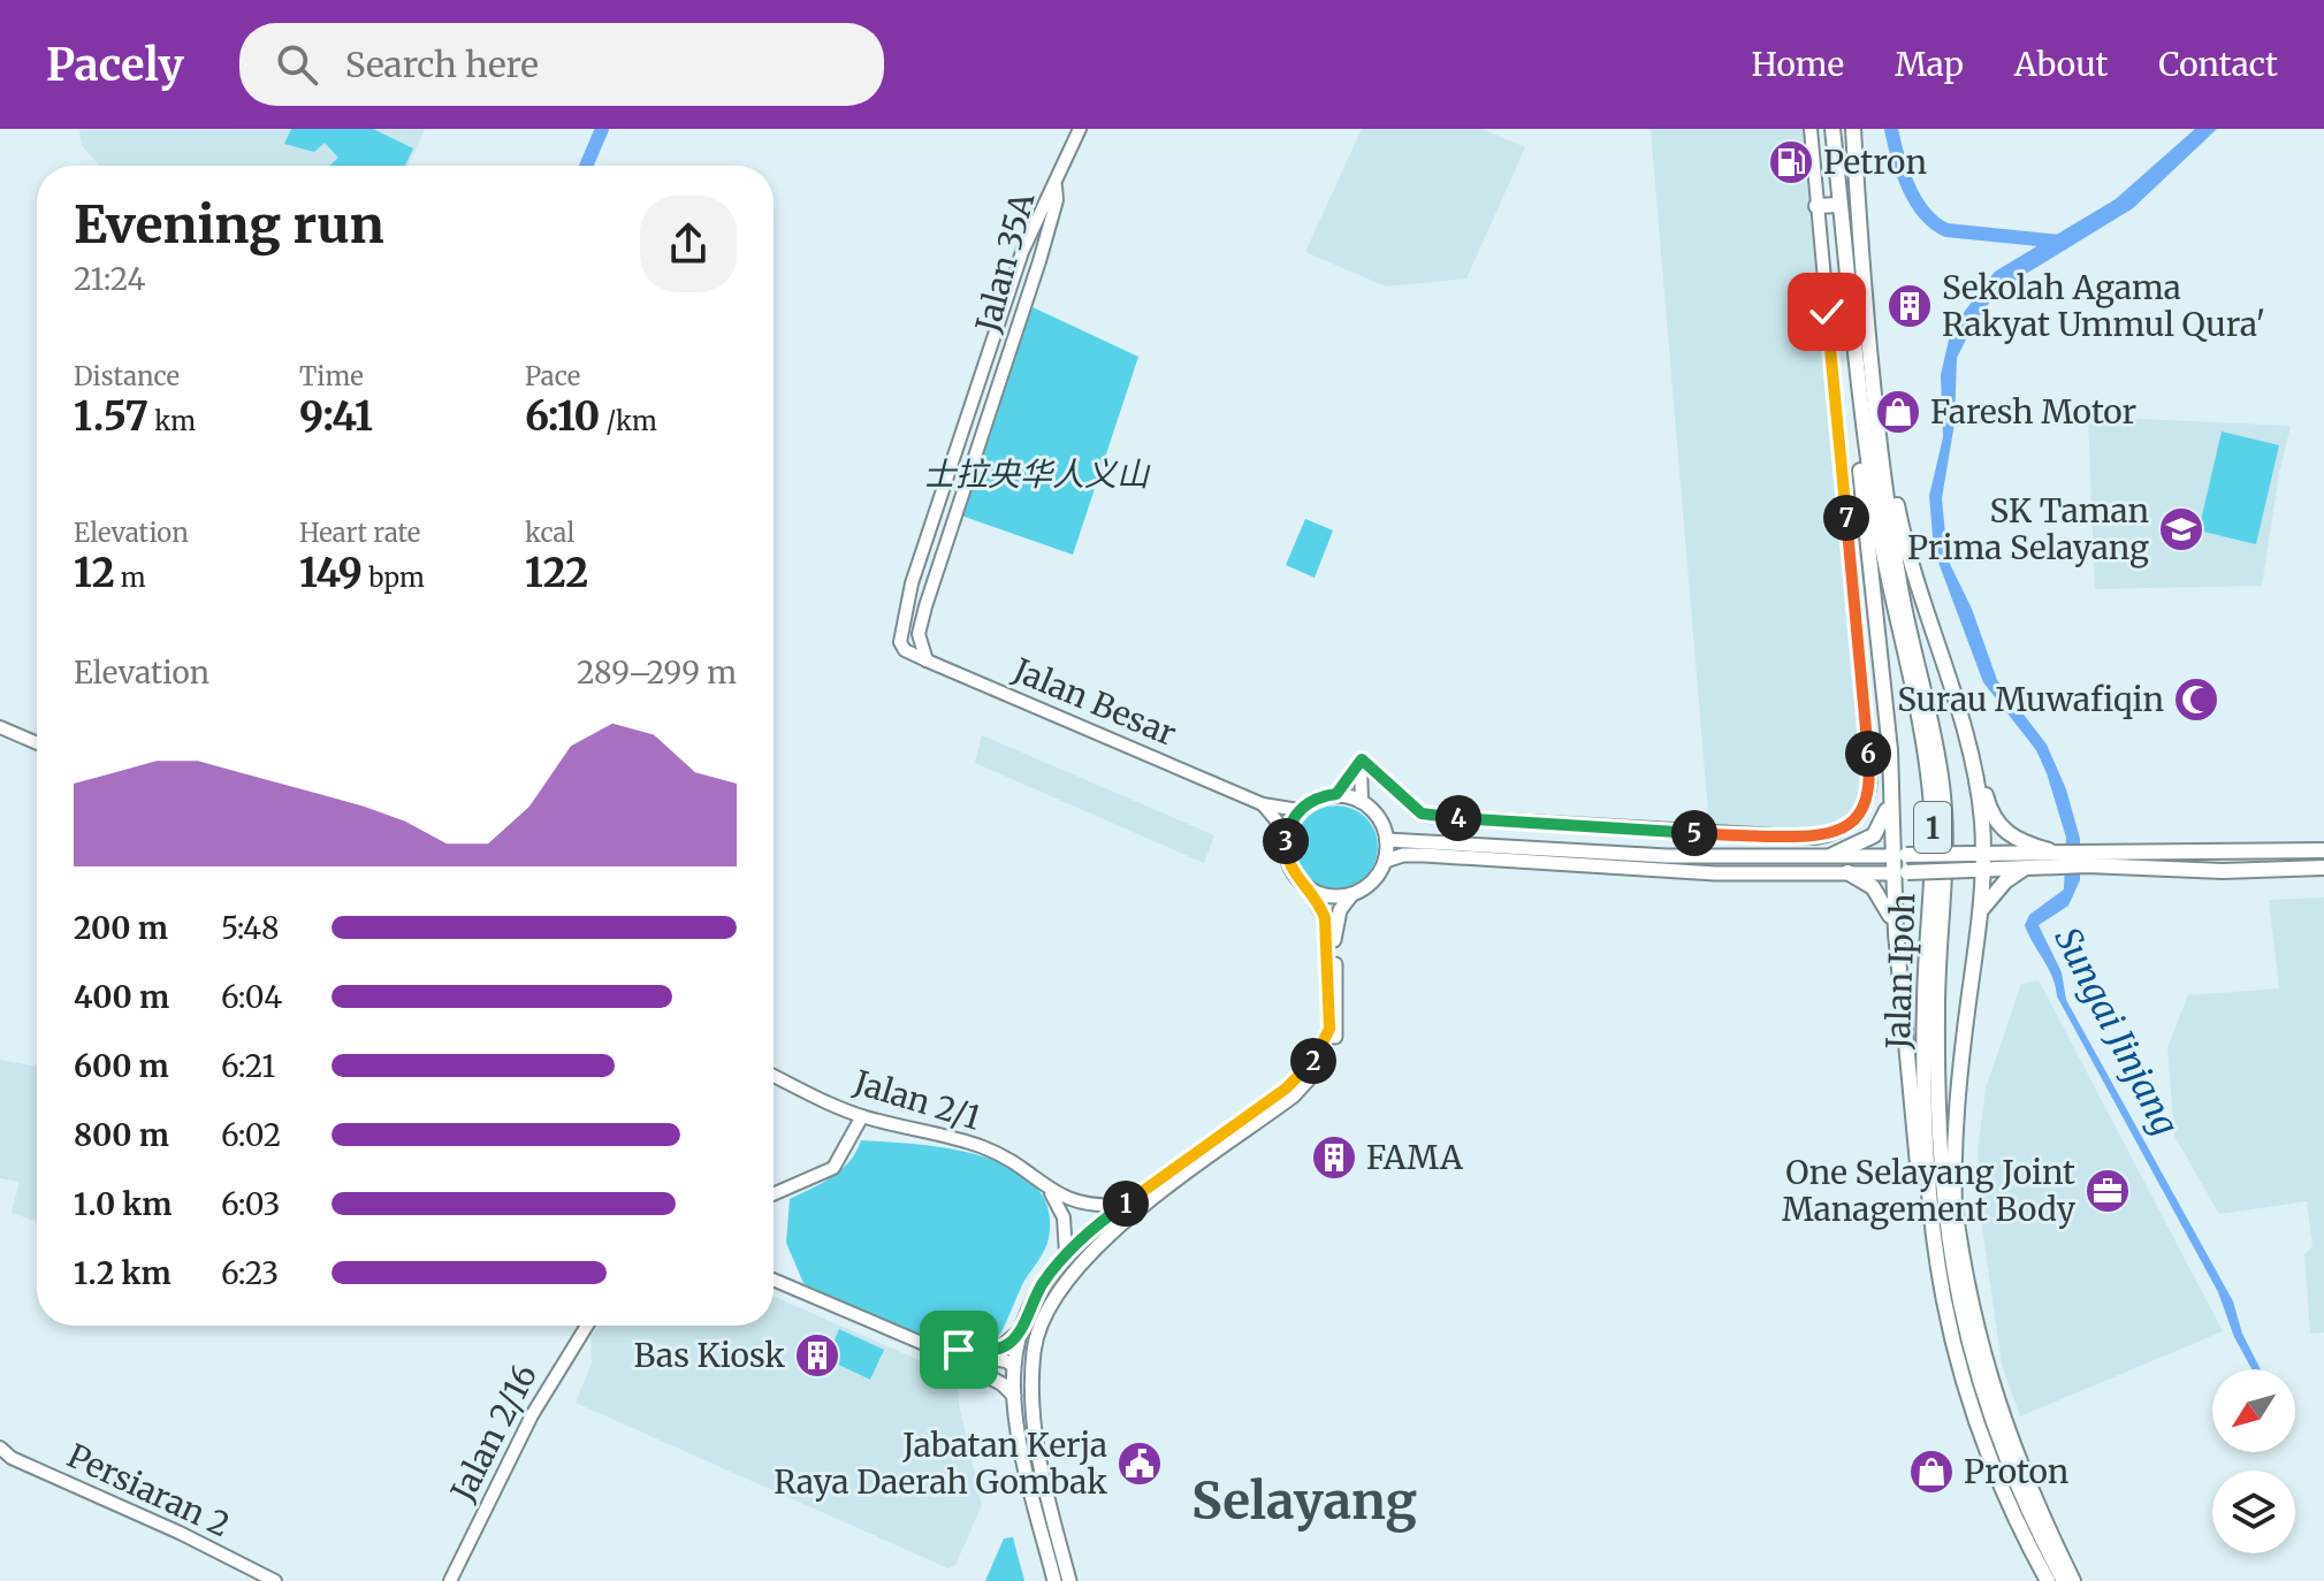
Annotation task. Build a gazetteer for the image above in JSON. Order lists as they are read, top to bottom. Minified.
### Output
{"streets":{"main road":["1","Jalan Ipoh"],"street":["Jalan 35A","Jalan Besar","Jalan 2/1","Jalan 2/16","Persiaran 2"]},"crossings":[["Jalan 35A","Jalan Besar"]],"districts":["Selayang"],"water":["Sungai Jinjang"],"parks":["士拉央华人义山"],"places":{"fuel station":["Petron"],"building":["Sekolah Agama Rakyat Ummul Qura'","FAMA","Bas Kiosk"],"shop":["Faresh Motor","Proton"],"school or university":["SK Taman Prima Selayang"],"mosque":["Surau Muwafiqin"],"office":["One Selayang Joint Management Body"],"public building":["Jabatan Kerja Raya Daerah Gombak"]},"north":"bottom left","page":{"header":"Pacely","search":"Search here","nav":["Home","Map","About","Contact"],"heading":["Evening run","21:24"],"stats":[["Distance","1.57 km"],["Time","9:41"],["Pace","6:10 /km"],["Elevation","12 m"],["Heart rate","149 bpm"],["kcal","122"]],"pins":["7","6","4","5","3","2","1"],"chart":["Elevation","289–299 m"],"list":[{"name":"200 m","note":"5:48"},{"name":"400 m","note":"6:04"},{"name":"600 m","note":"6:21"},{"name":"800 m","note":"6:02"},{"name":"1.0 km","note":"6:03"},{"name":"1.2 km","note":"6:23"}]}}
